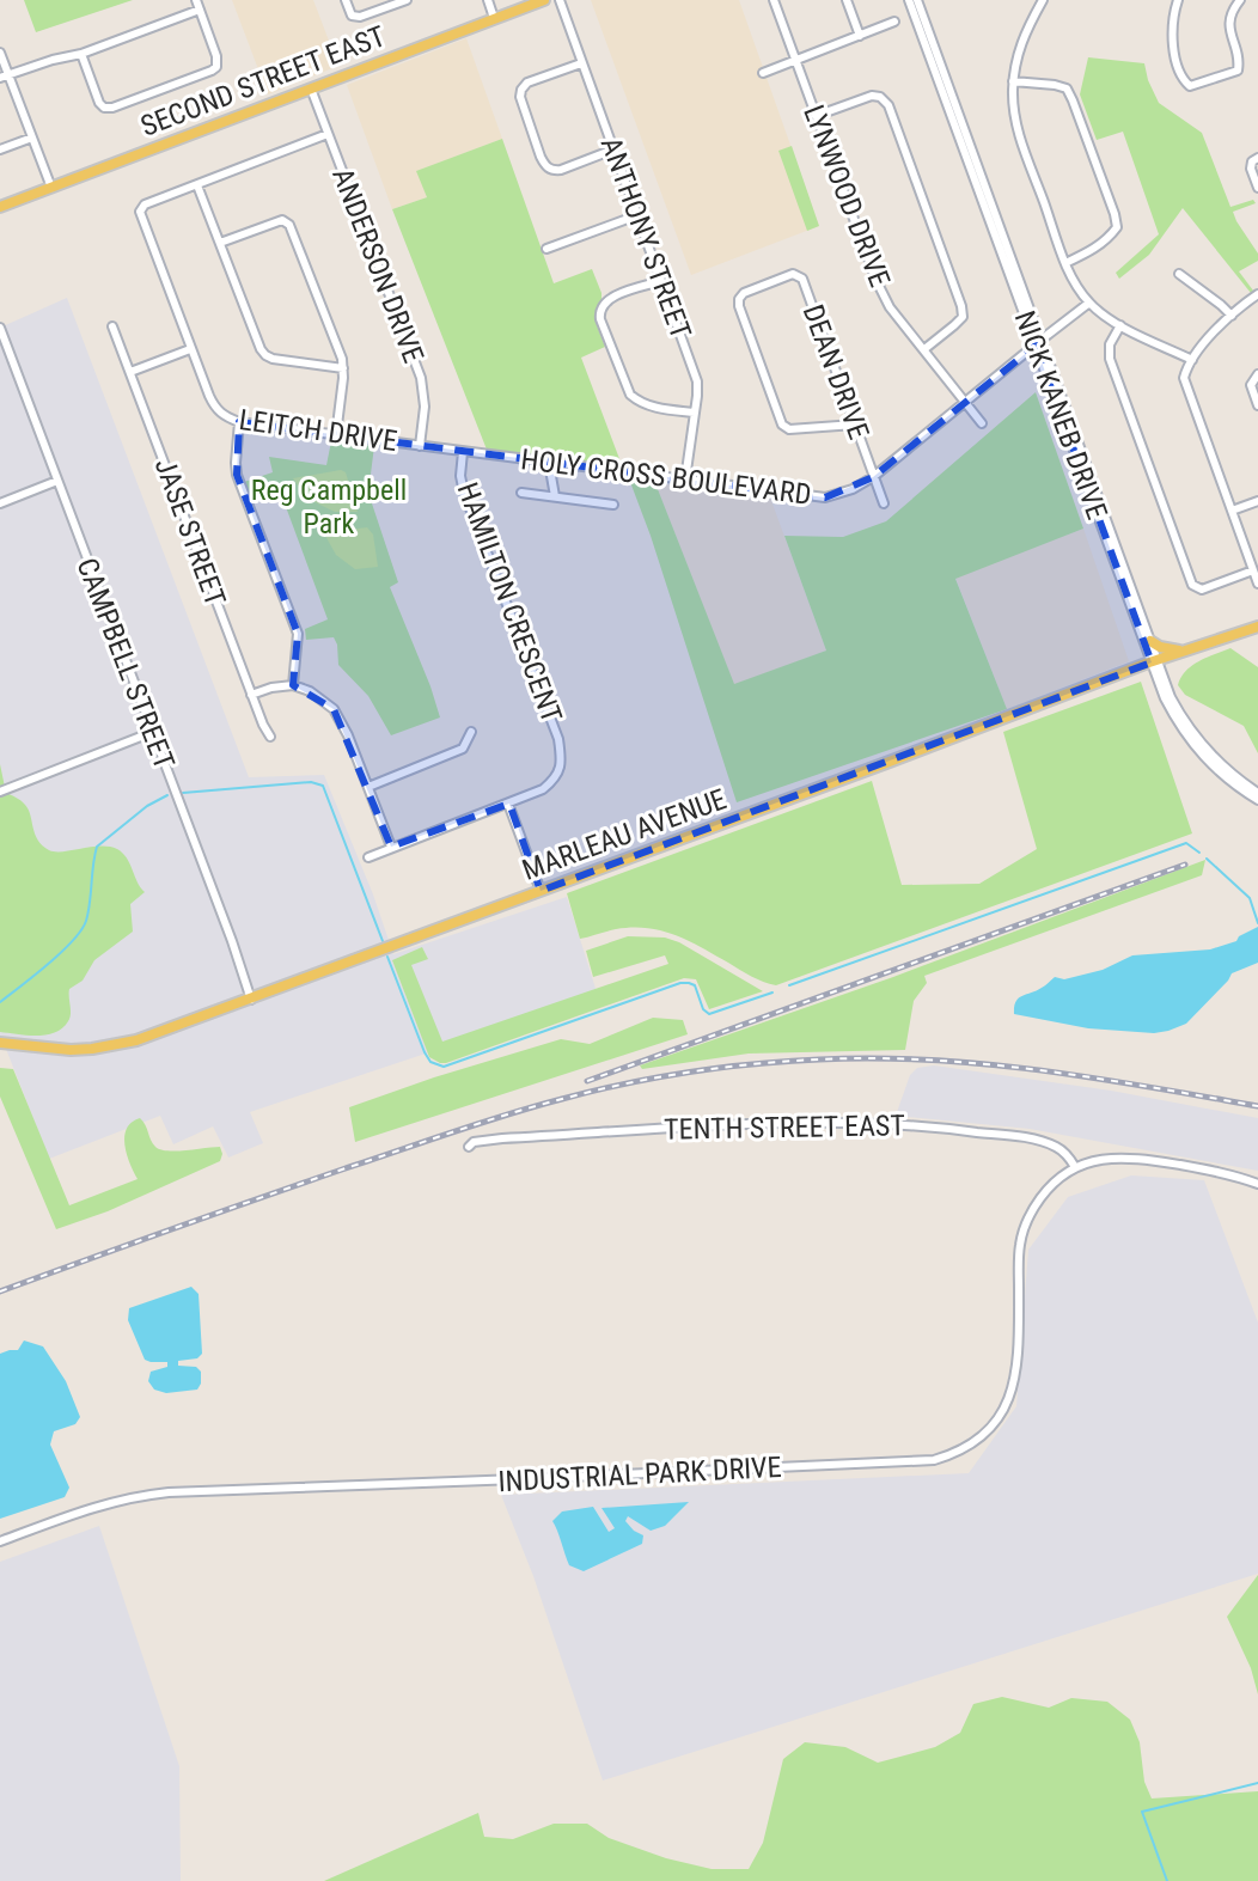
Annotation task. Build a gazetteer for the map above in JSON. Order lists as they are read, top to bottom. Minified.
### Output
{"streets":{"main road":["SECOND STREET EAST","MARLEAU AVENUE"],"street":["LYNWOOD DRIVE","ANTHONY STREET","ANDERSON DRIVE","DEAN DRIVE","NICK KANEB DRIVE","LEITCH DRIVE","HOLY CROSS BOULEVARD","JASE STREET","HAMILTON CRESCENT","CAMPBELL STREET","TENTH STREET EAST","INDUSTRIAL PARK DRIVE"]},"crossings":[["SECOND STREET EAST","ANDERSON DRIVE"],["LYNWOOD DRIVE","HOLY CROSS BOULEVARD"],["ANTHONY STREET","HOLY CROSS BOULEVARD"],["ANDERSON DRIVE","LEITCH DRIVE"],["DEAN DRIVE","HOLY CROSS BOULEVARD"],["NICK KANEB DRIVE","HOLY CROSS BOULEVARD"],["NICK KANEB DRIVE","MARLEAU AVENUE"],["LEITCH DRIVE","HOLY CROSS BOULEVARD"],["LEITCH DRIVE","HAMILTON CRESCENT"],["HOLY CROSS BOULEVARD","HAMILTON CRESCENT"],["CAMPBELL STREET","MARLEAU AVENUE"],["TENTH STREET EAST","INDUSTRIAL PARK DRIVE"]],"parks":["Reg Campbell Park"]}
